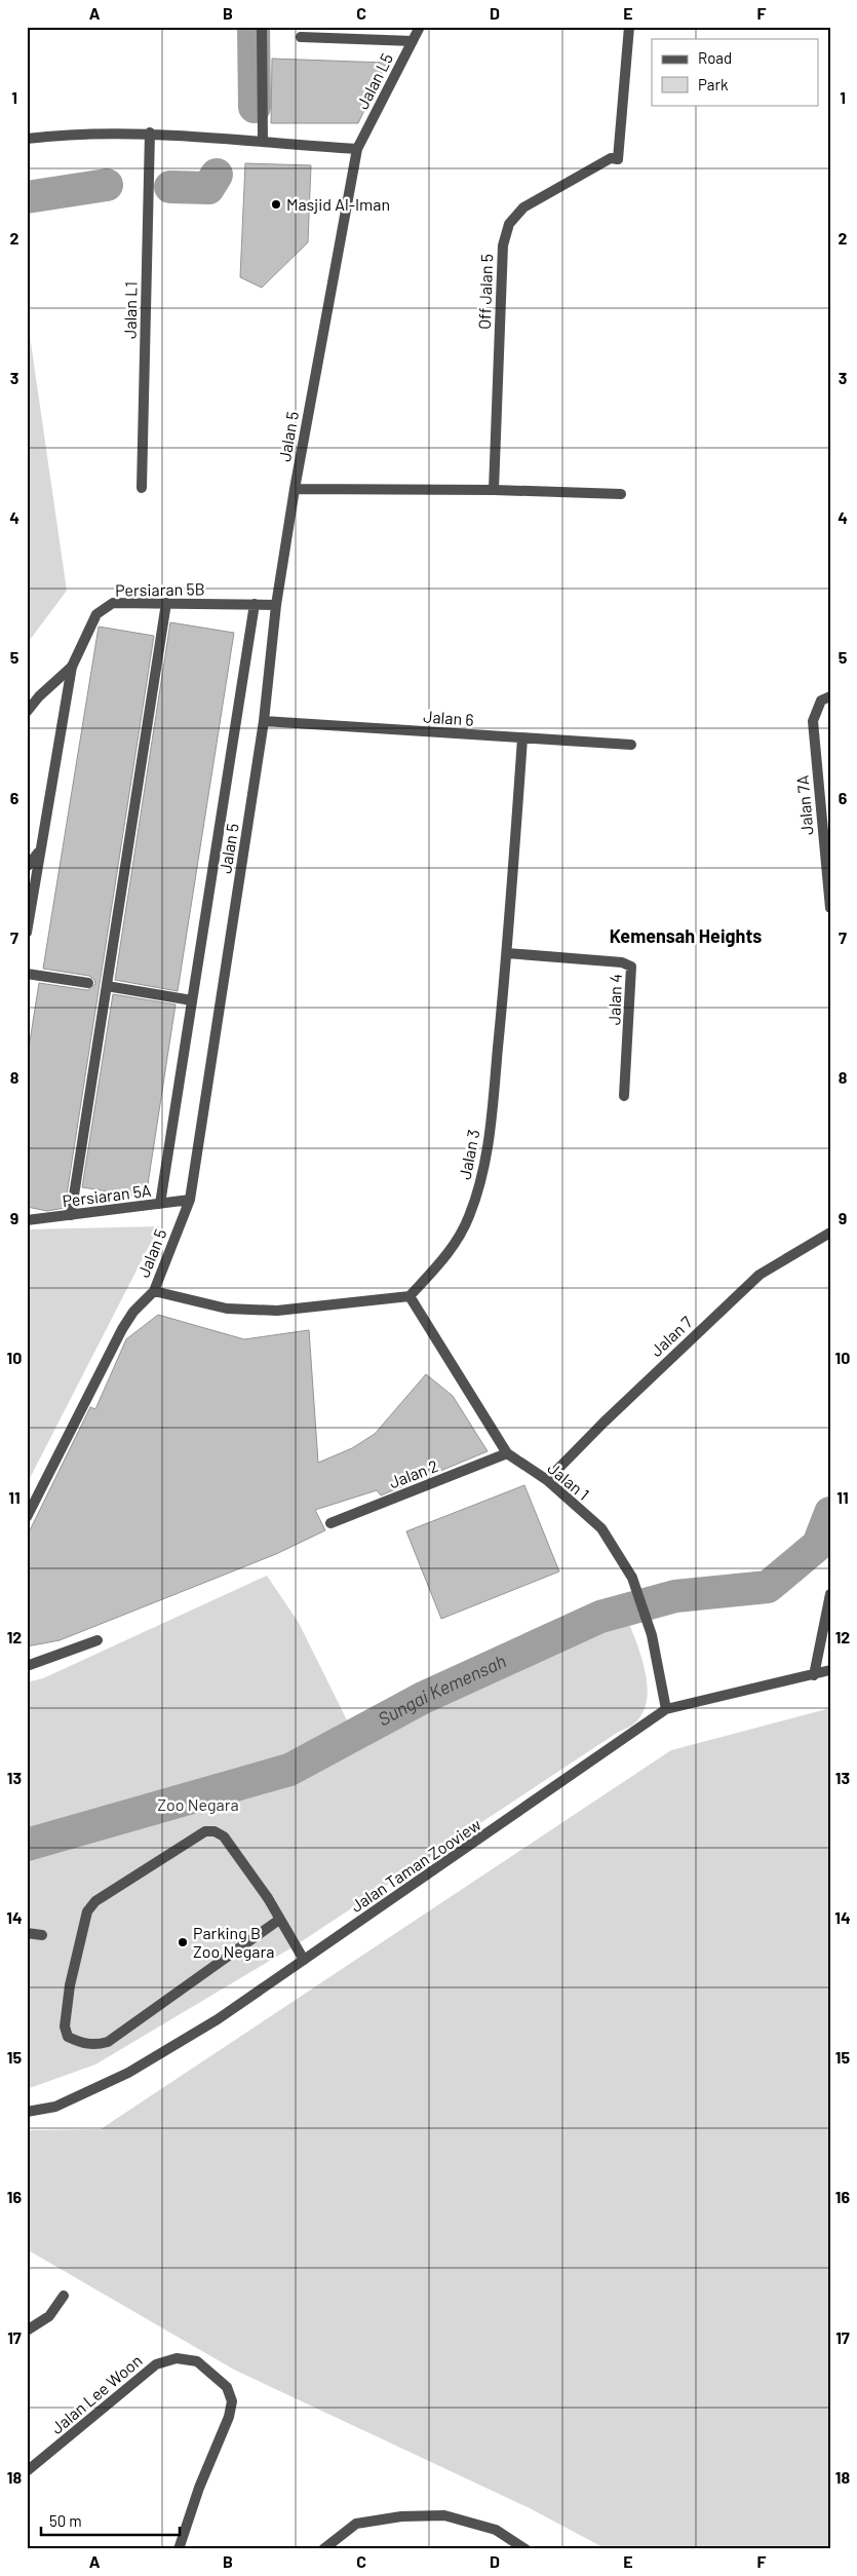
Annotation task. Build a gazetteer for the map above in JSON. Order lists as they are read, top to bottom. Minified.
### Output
{"streets":{"street":["Jalan L5","Off Jalan 5","Jalan L1","Jalan 5","Persiaran 5B","Jalan 6","Jalan 7A","Jalan 4","Jalan 3","Persiaran 5A","Jalan 7","Jalan 2","Jalan 1","Jalan Taman Zooview","Jalan Lee Woon"]},"crossings":[["Jalan L5","Jalan 5"],["Jalan 5","Persiaran 5B"],["Jalan 5","Jalan 6"],["Jalan 5","Persiaran 5A"],["Jalan 6","Jalan 3"],["Jalan 4","Jalan 3"],["Jalan 3","Jalan 1"],["Jalan 7","Jalan 1"],["Jalan 2","Jalan 1"],["Jalan 1","Jalan Taman Zooview"]],"districts":["Kemensah Heights"],"water":["Sungai Kemensah"],"parks":["Zoo Negara"],"places":["Masjid Al-Iman","Parking B Zoo Negara"],"legend":["Road","Park"],"scale_bar":"50 m","grid":{"columns":["A","B","C","D","E","F"],"rows":["1","2","3","4","5","6","7","8","9","10","11","12","13","14","15","16","17","18"]}}
